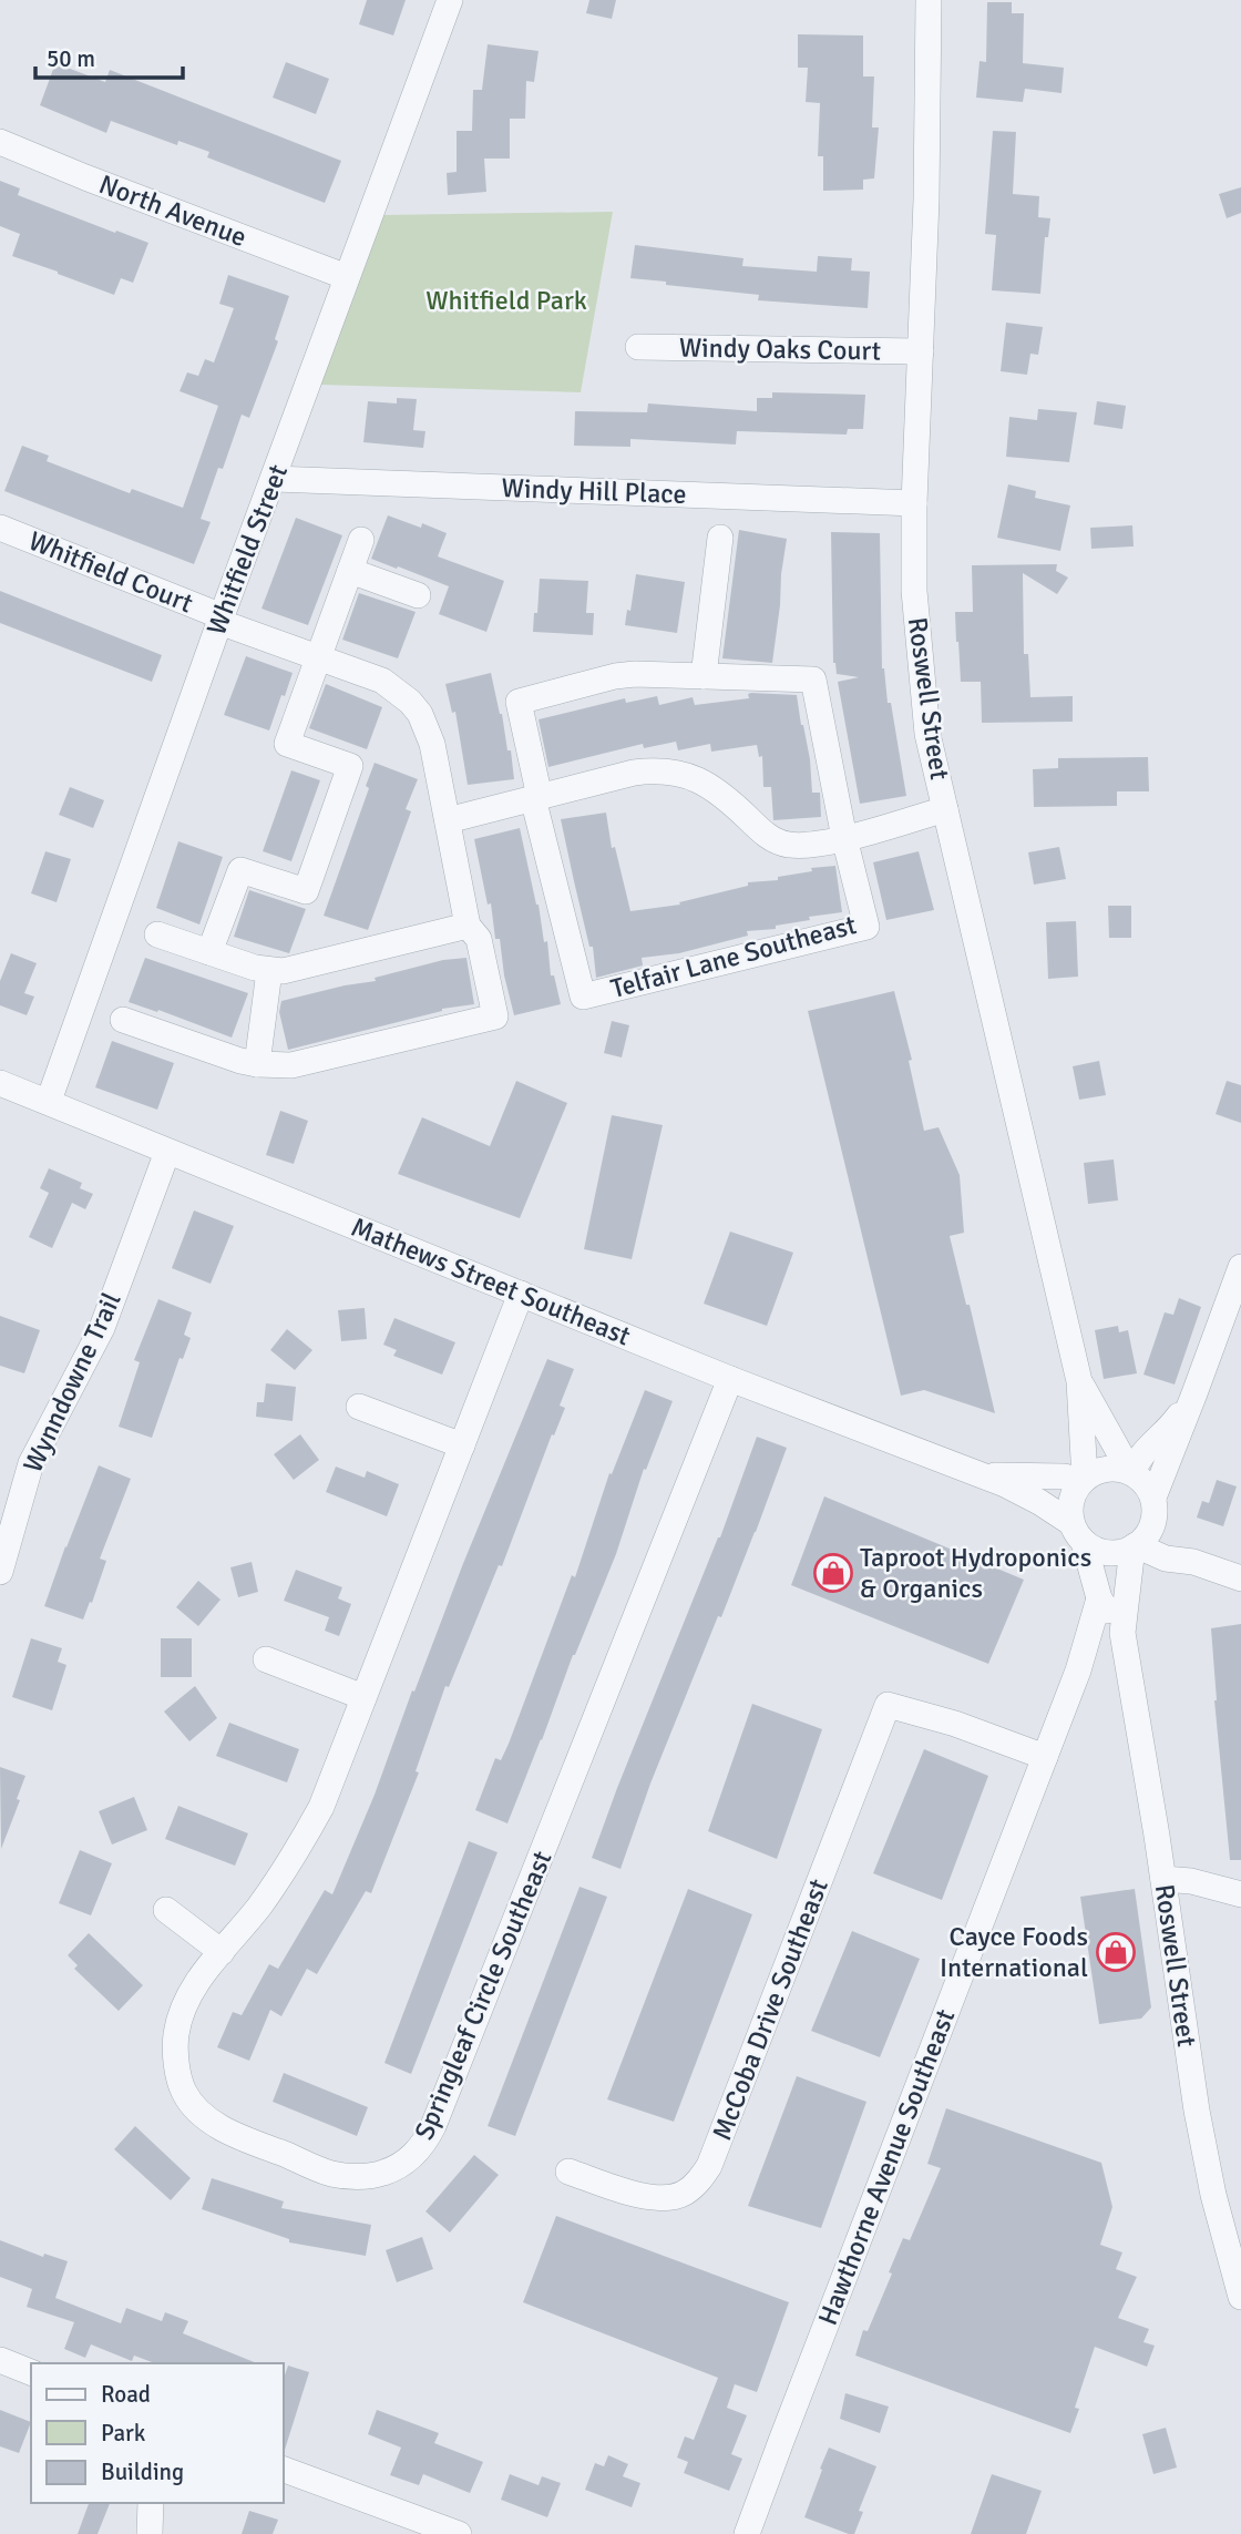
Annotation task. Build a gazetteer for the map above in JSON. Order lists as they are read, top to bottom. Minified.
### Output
{"streets":{"street":["North Avenue","Windy Oaks Court","Windy Hill Place","Whitfield Street","Whitfield Court","Roswell Street","Telfair Lane Southeast","Mathews Street Southeast","Wynndowne Trail","Springleaf Circle Southeast","McCoba Drive Southeast","Hawthorne Avenue Southeast"]},"crossings":[["North Avenue","Whitfield Street"],["Windy Oaks Court","Roswell Street"],["Windy Hill Place","Whitfield Street"],["Windy Hill Place","Roswell Street"],["Whitfield Street","Whitfield Court"],["Whitfield Street","Mathews Street Southeast"],["Roswell Street","Mathews Street Southeast"],["Roswell Street","Hawthorne Avenue Southeast"],["Mathews Street Southeast","Wynndowne Trail"],["Mathews Street Southeast","Springleaf Circle Southeast"],["McCoba Drive Southeast","Hawthorne Avenue Southeast"]],"parks":["Whitfield Park"],"places":{"shop":["Taproot Hydroponics & Organics","Cayce Foods International"]},"legend":["Road","Park","Building"],"scale_bar":"50 m"}
